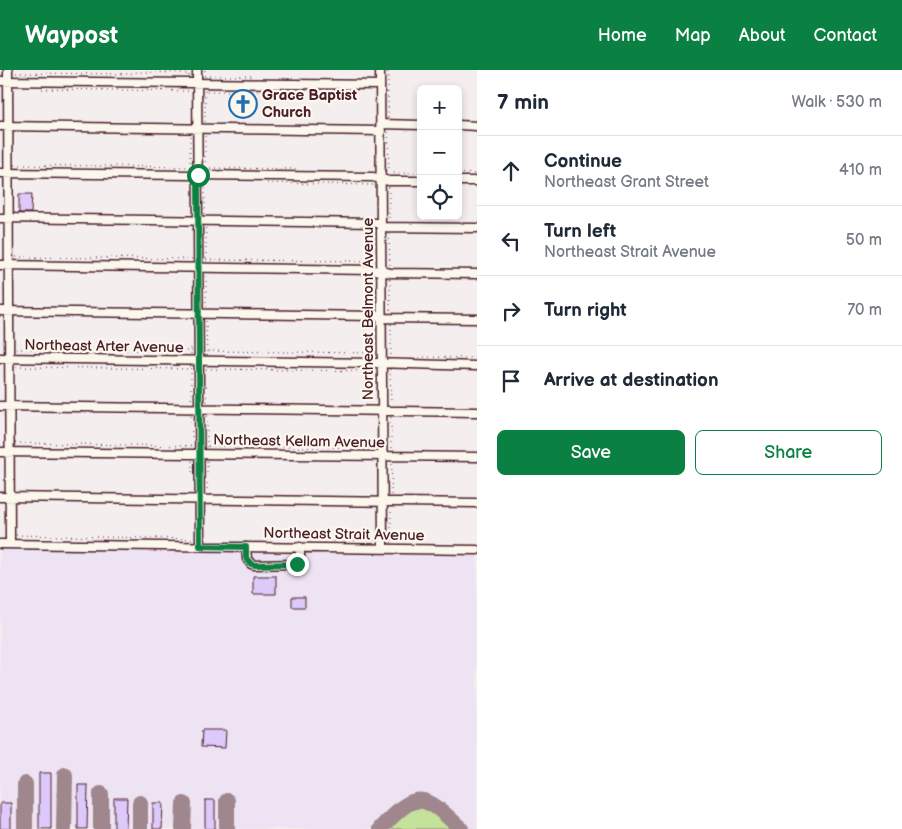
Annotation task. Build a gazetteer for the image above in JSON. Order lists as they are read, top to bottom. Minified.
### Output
{"streets":{"street":["Northeast Belmont Avenue","Northeast Arter Avenue","Northeast Kellam Avenue","Northeast Strait Avenue"]},"crossings":[["Northeast Belmont Avenue","Northeast Arter Avenue"],["Northeast Belmont Avenue","Northeast Kellam Avenue"],["Northeast Belmont Avenue","Northeast Strait Avenue"]],"places":{"church":["Grace Baptist Church"]},"page":{"header":"Waypost","nav":["Home","Map","About","Contact"],"heading":["7 min","Walk · 530 m"],"map_buttons":["+","−"],"list":[["Continue","Northeast Grant Street","410 m"],["Turn left","Northeast Strait Avenue","50 m"],["Turn right","70 m"],"Arrive at destination"],"buttons":["Save","Share"]}}
